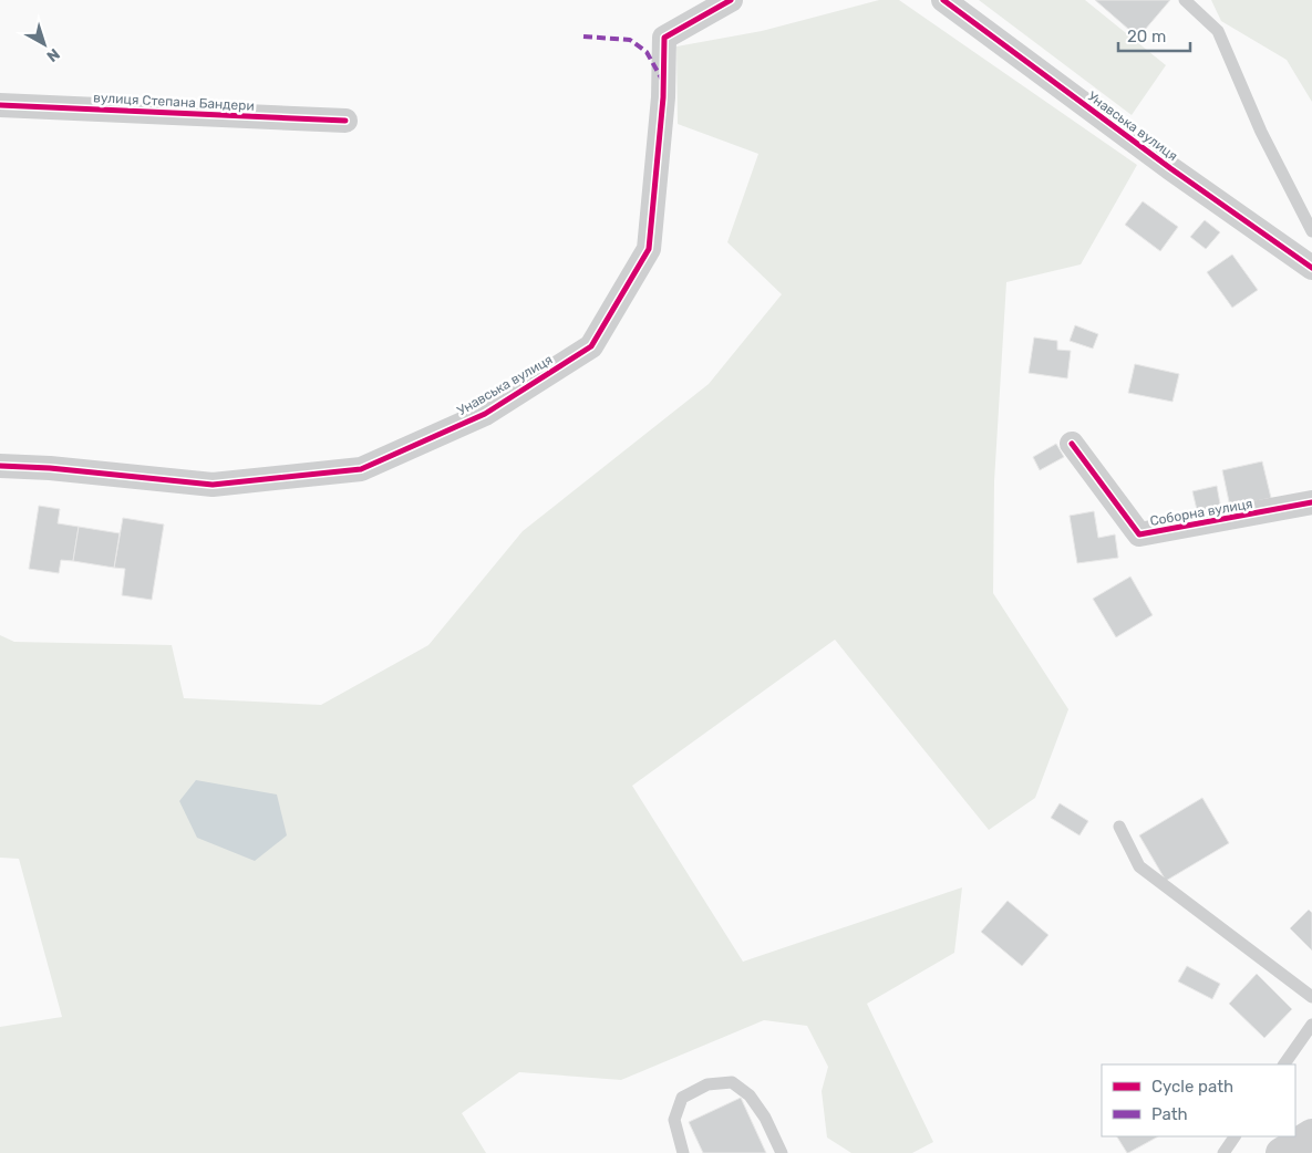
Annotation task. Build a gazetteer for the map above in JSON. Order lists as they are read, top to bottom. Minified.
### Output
{"streets":{"street":["вулиця Степана Бандери","Унавська вулиця","Соборна вулиця"]},"legend":["Cycle path","Path"],"scale_bar":"20 m","north":"bottom right"}
